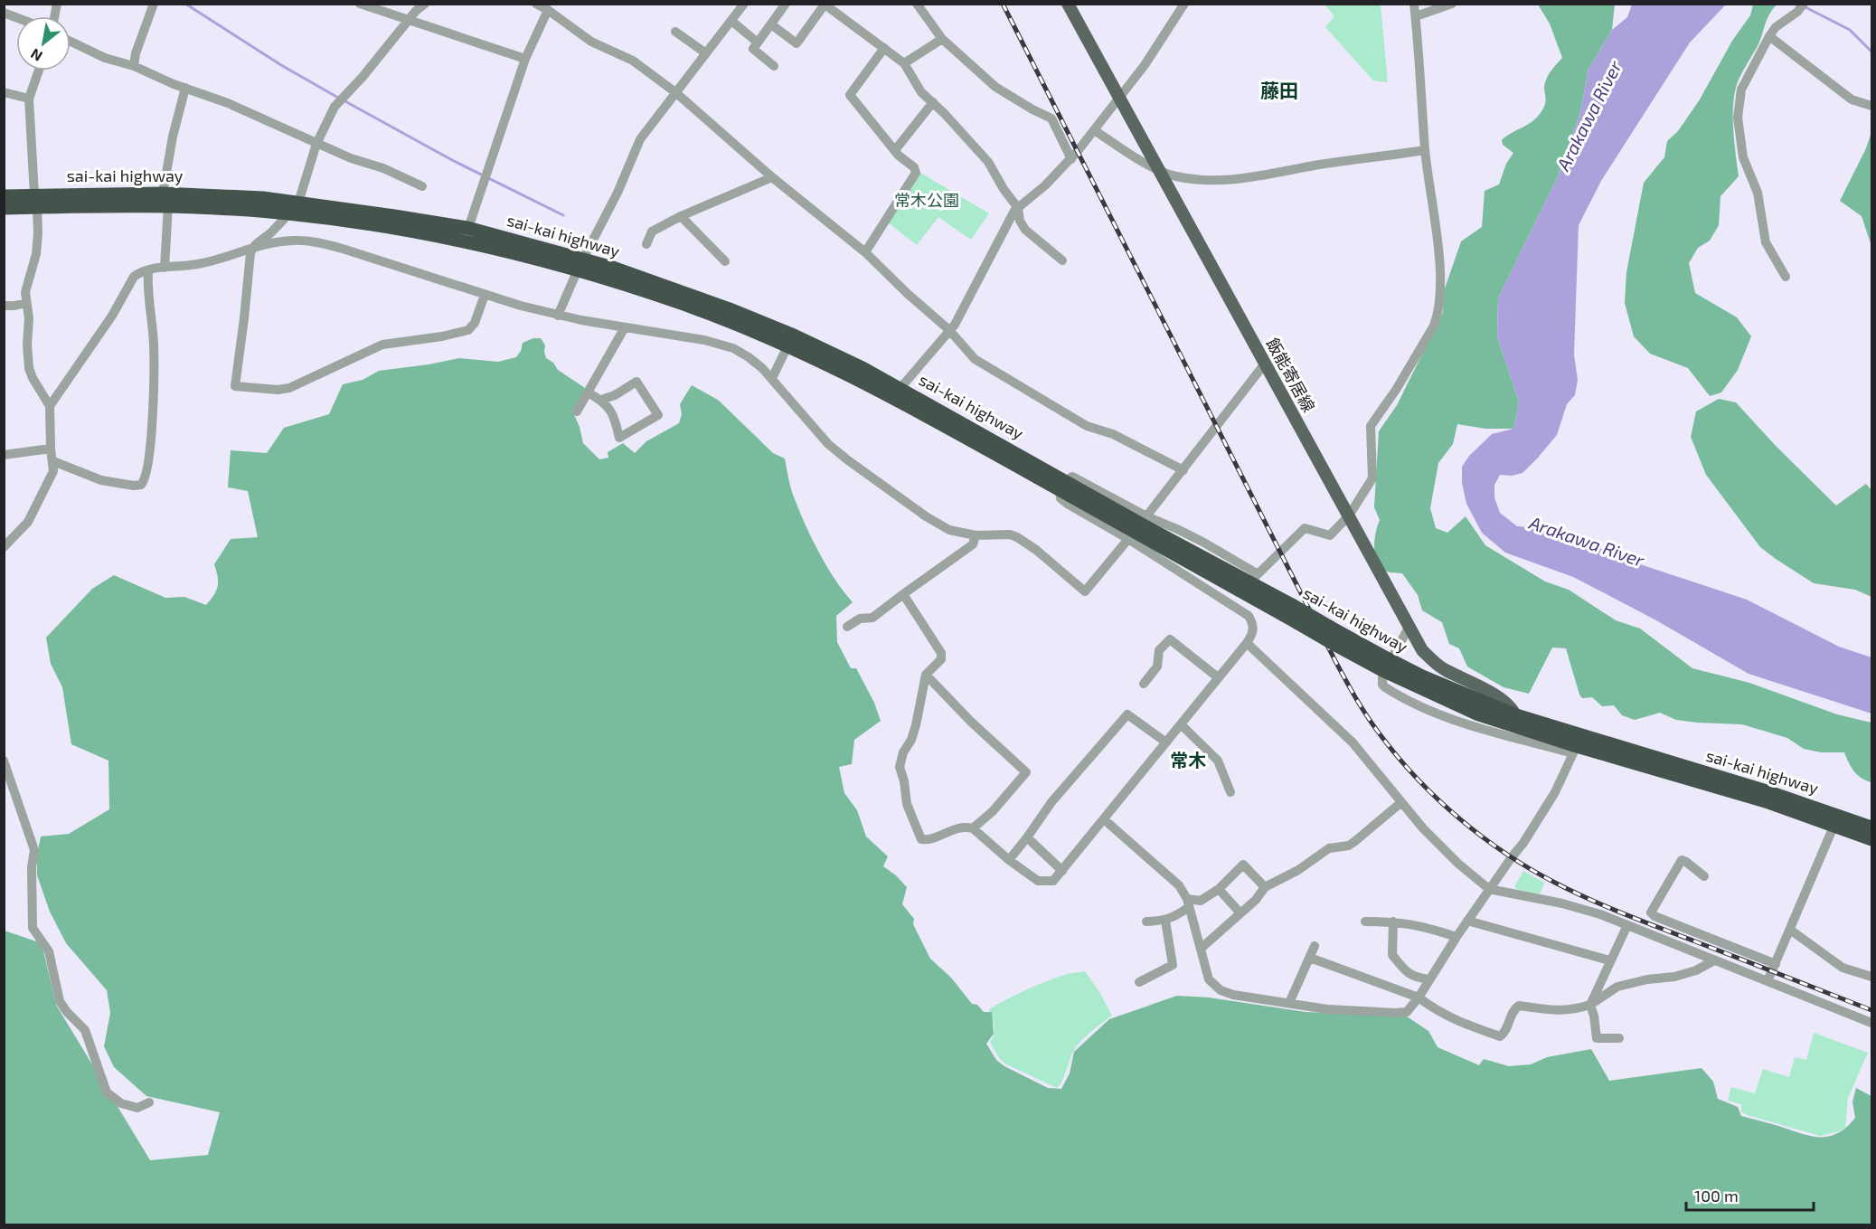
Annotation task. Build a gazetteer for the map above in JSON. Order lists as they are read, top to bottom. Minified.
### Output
{"streets":{"highway":["sai-kai highway"],"main road":["飯能寄居線"]},"crossings":[["sai-kai highway","飯能寄居線"]],"districts":["藤田","常木"],"water":["Arakawa River"],"parks":["常木公園"],"scale_bar":"100 m","north":"bottom left"}
